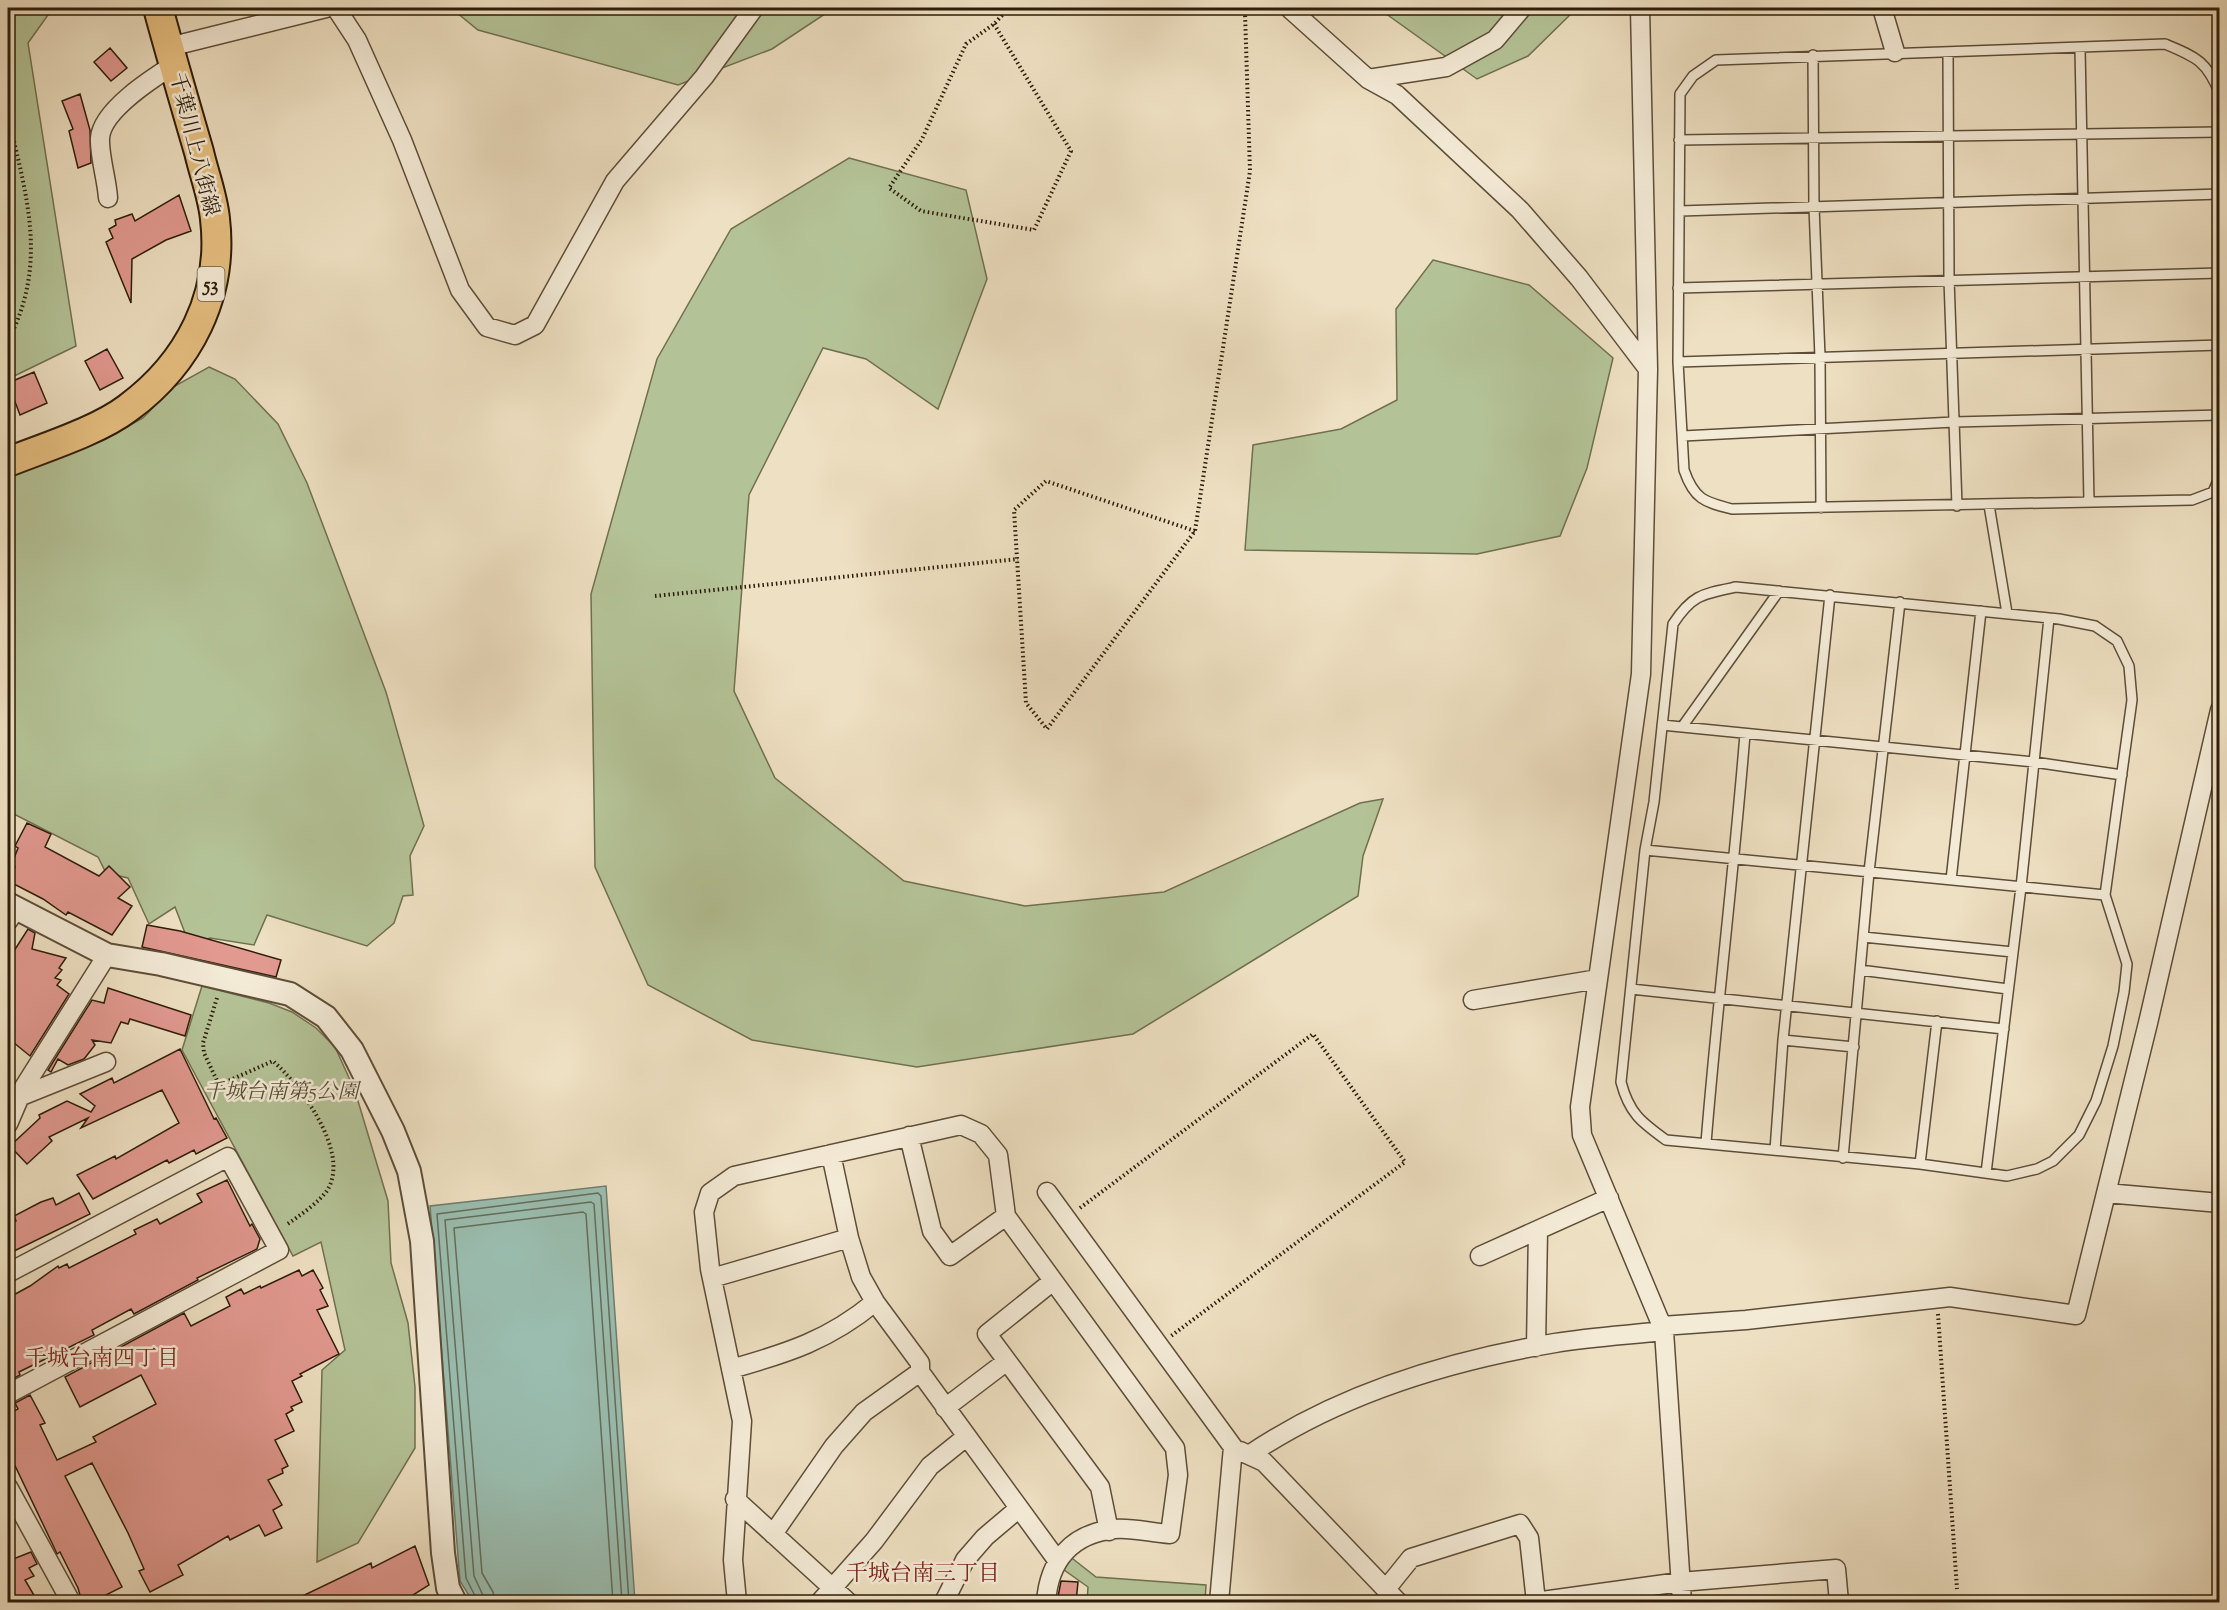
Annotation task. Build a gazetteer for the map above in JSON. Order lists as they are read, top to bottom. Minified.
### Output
{"streets":{"main road":["千葉川上八街線","53"]},"districts":["千城台南四丁目","千城台南三丁目"],"parks":["千城台南第5公園"]}
